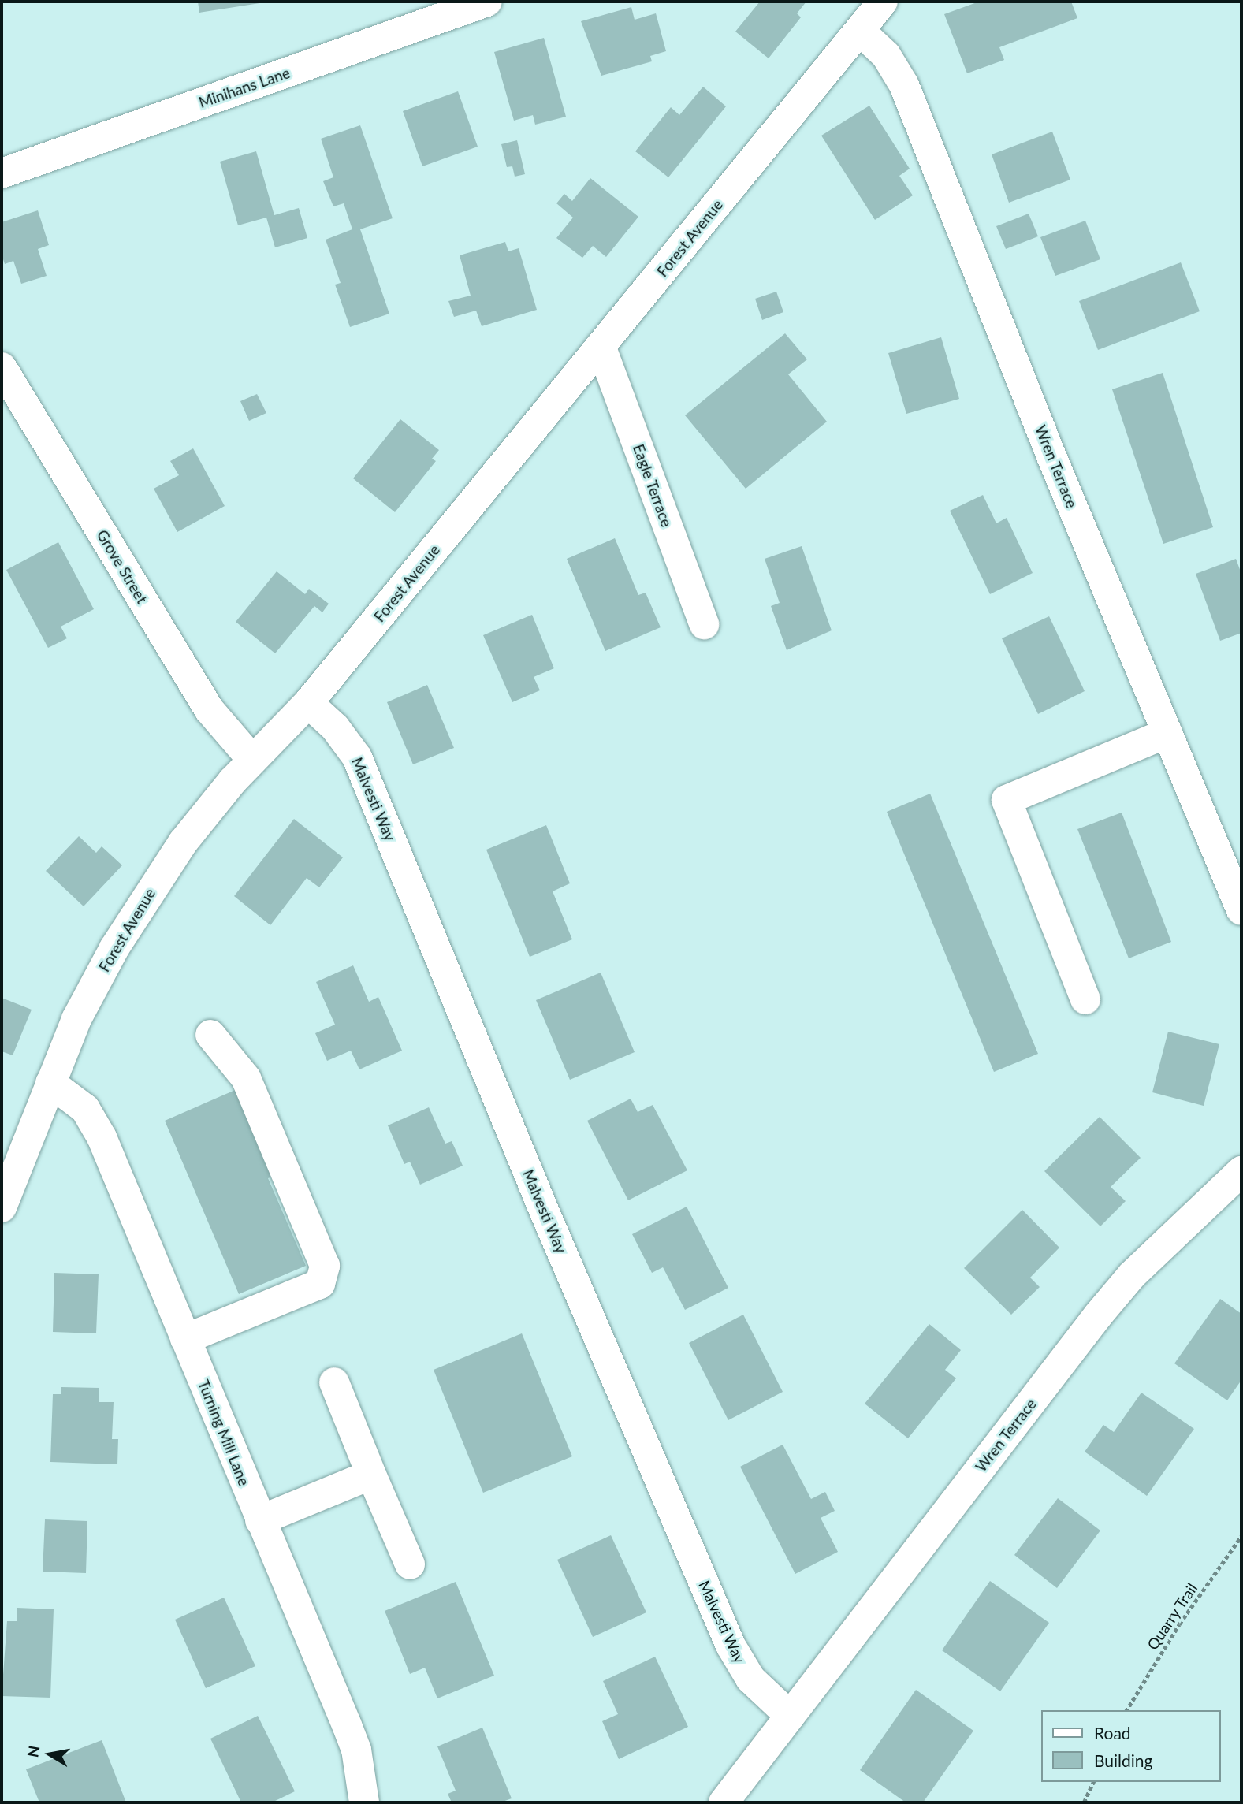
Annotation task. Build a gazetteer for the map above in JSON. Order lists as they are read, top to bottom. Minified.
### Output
{"streets":{"street":["Minihans Lane","Forest Avenue","Wren Terrace","Eagle Terrace","Grove Street","Malvesti Way","Turning Mill Lane"],"path":["Quarry Trail"]},"crossings":[["Forest Avenue","Wren Terrace"],["Forest Avenue","Eagle Terrace"],["Forest Avenue","Grove Street"],["Forest Avenue","Malvesti Way"],["Forest Avenue","Turning Mill Lane"],["Wren Terrace","Malvesti Way"]],"legend":["Road","Building"],"north":"left"}
